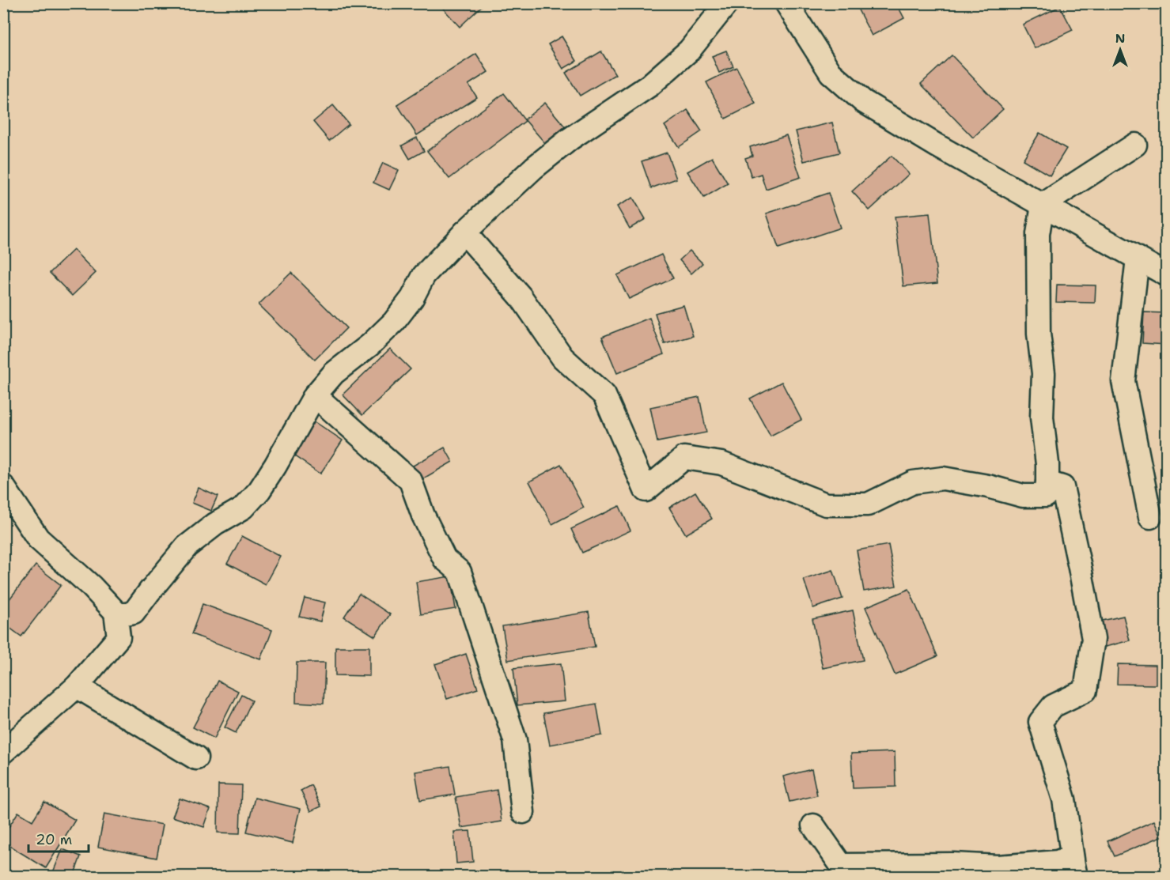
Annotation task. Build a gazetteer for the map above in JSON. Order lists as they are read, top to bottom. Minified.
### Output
{"scale_bar":"20 m","north":"top"}
